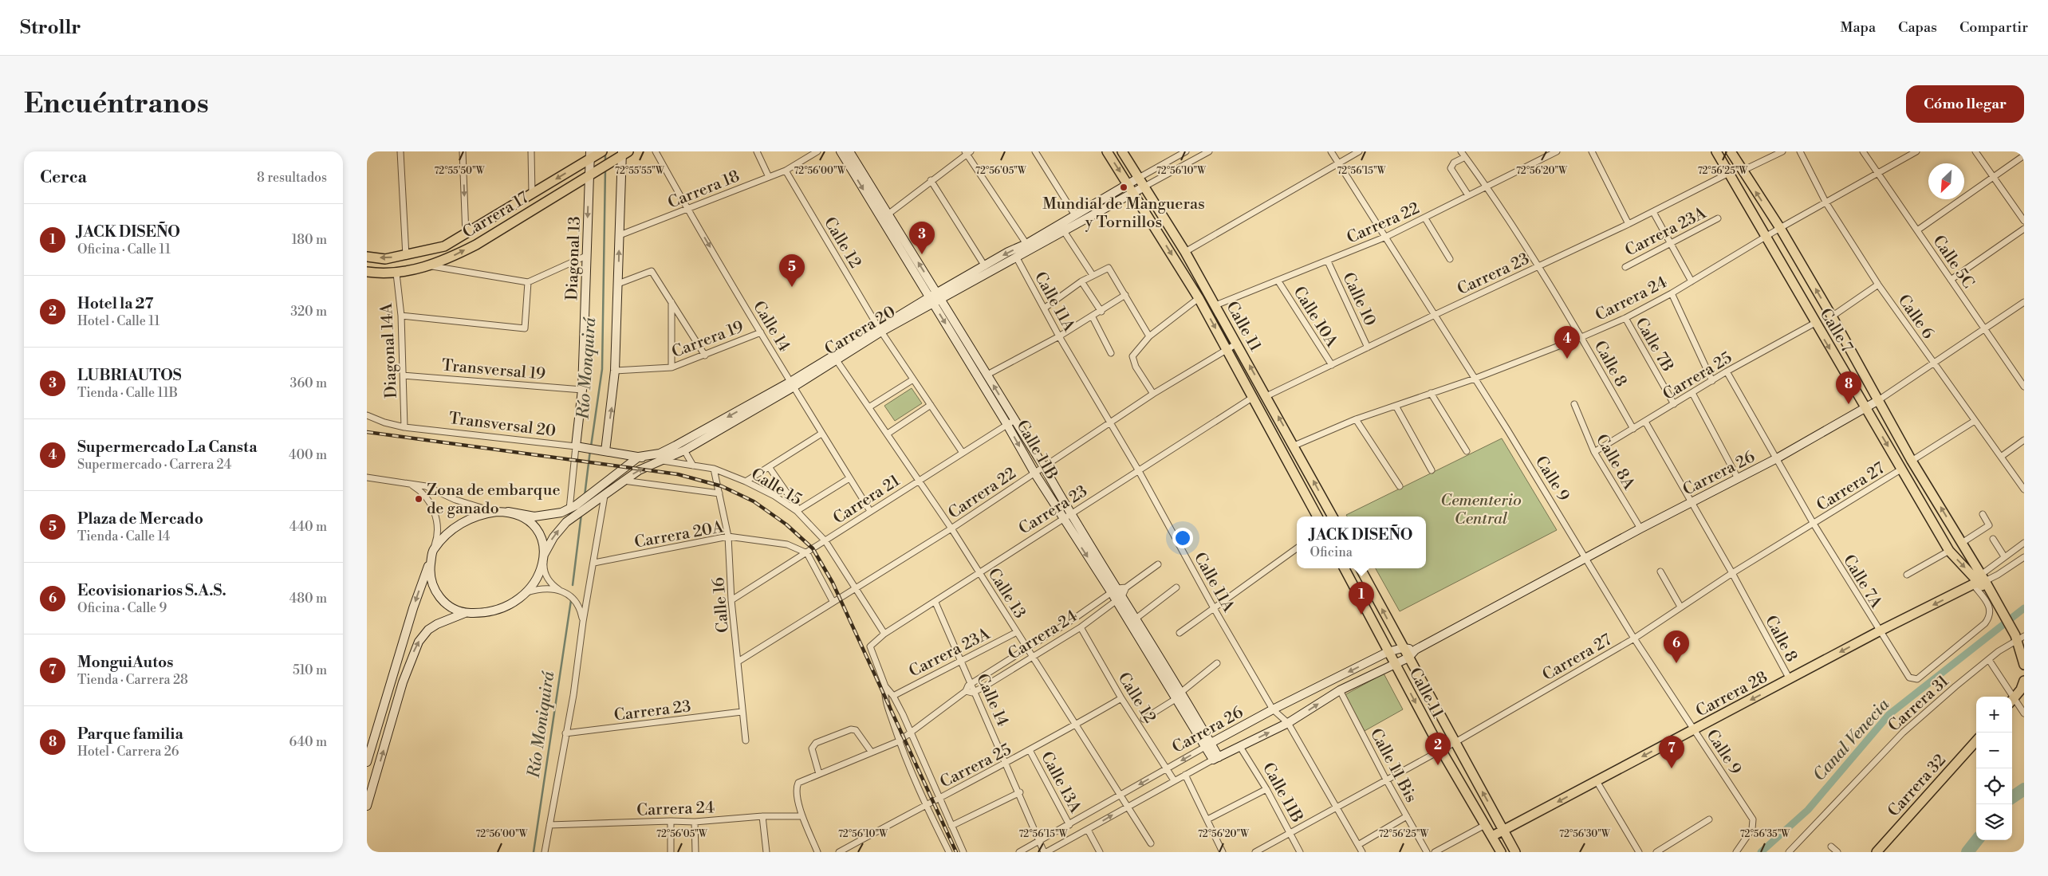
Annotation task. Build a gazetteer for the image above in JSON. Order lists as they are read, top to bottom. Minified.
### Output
{"streets":{"main road":["Carrera 17","Calle 11","Calle 7","Carrera 28","Carrera 32"],"street":["Carrera 18","Carrera 22","Carrera 23A","Calle 12","Diagonal 13","Calle 5C","Carrera 23","Carrera 24","Calle 10","Calle 11A","Calle 10A","Calle 6","Calle 14","Carrera 20","Carrera 19","Calle 7B","Diagonal 14A","Calle 8","Transversal 19","Carrera 25","Transversal 20","Calle 11B","Calle 8A","Carrera 26","Calle 9","Calle 15","Carrera 27","Carrera 21","Carrera 20A","Calle 7A","Calle 13","Calle 16","Carrera 31","Calle 11 Bis","Calle 13A"]},"crossings":[["Carrera 18","Calle 12"],["Carrera 18","Calle 14"],["Carrera 17","Diagonal 13"],["Carrera 17","Diagonal 14A"],["Carrera 22","Calle 10"],["Carrera 22","Calle 11A"],["Carrera 22","Calle 10A"],["Carrera 22","Calle 11"],["Carrera 22","Calle 8"],["Carrera 22","Calle 11B"],["Carrera 22","Calle 9"],["Carrera 22","Calle 15"],["Carrera 22","Calle 13"],["Carrera 22","Calle 16"],["Carrera 23A","Calle 14"],["Carrera 23A","Calle 13"],["Calle 12","Carrera 24"],["Calle 12","Carrera 20"],["Calle 12","Carrera 25"],["Calle 12","Carrera 26"],["Calle 12","Carrera 21"],["Diagonal 13","Carrera 20"],["Diagonal 13","Transversal 19"],["Diagonal 13","Transversal 20"],["Calle 5C","Carrera 24"],["Calle 5C","Carrera 26"],["Carrera 23","Calle 10"],["Carrera 23","Calle 11A"],["Carrera 23","Calle 10A"],["Carrera 23","Calle 14"],["Carrera 23","Calle 11"],["Carrera 23","Calle 7"],["Carrera 23","Calle 8"],["Carrera 23","Calle 11B"],["Carrera 23","Calle 9"],["Carrera 23","Calle 15"],["Carrera 23","Calle 13"],["Carrera 23","Calle 16"],["Carrera 24","Calle 6"],["Carrera 24","Calle 14"],["Carrera 24","Calle 11"],["Carrera 24","Calle 7"],["Carrera 24","Calle 7B"],["Carrera 24","Calle 8"],["Carrera 24","Calle 11B"],["Carrera 24","Calle 9"],["Carrera 24","Calle 13"],["Calle 11A","Carrera 20"],["Calle 11A","Carrera 26"],["Calle 11A","Carrera 27"],["Calle 6","Carrera 26"],["Calle 14","Carrera 20"],["Calle 14","Carrera 19"],["Calle 14","Carrera 25"],["Calle 14","Carrera 26"],["Calle 14","Carrera 21"],["Calle 11","Carrera 20"],["Calle 11","Carrera 26"],["Calle 11","Carrera 27"],["Calle 11","Carrera 28"],["Carrera 20","Transversal 20"],["Carrera 20","Calle 11B"],["Carrera 20","Calle 15"],["Carrera 20","Calle 13"],["Calle 7","Carrera 25"],["Calle 7","Carrera 26"],["Calle 7","Carrera 27"],["Calle 7","Calle 7A"],["Calle 7","Carrera 28"],["Calle 7","Carrera 31"],["Calle 7B","Carrera 25"],["Diagonal 14A","Transversal 19"],["Diagonal 14A","Transversal 20"],["Calle 8","Carrera 25"],["Calle 8","Carrera 26"],["Calle 8","Carrera 27"],["Calle 8","Carrera 28"],["Carrera 25","Calle 8A"],["Carrera 25","Calle 7A"],["Carrera 25","Calle 13"],["Carrera 25","Calle 13A"],["Transversal 20","Calle 15"],["Calle 11B","Carrera 26"],["Calle 11B","Carrera 27"],["Calle 11B","Carrera 21"],["Calle 8A","Carrera 26"],["Carrera 26","Calle 9"],["Carrera 26","Calle 7A"],["Carrera 26","Calle 13"],["Carrera 26","Calle 11 Bis"],["Carrera 26","Calle 13A"],["Calle 9","Carrera 27"],["Calle 9","Carrera 28"],["Calle 15","Carrera 21"],["Calle 15","Calle 16"],["Carrera 27","Calle 7A"],["Carrera 27","Calle 11 Bis"],["Carrera 21","Carrera 20A"],["Carrera 21","Calle 13"],["Carrera 21","Calle 16"],["Carrera 20A","Calle 16"],["Calle 7A","Carrera 28"]],"one_way":["Carrera 28"],"water":["Río Monquirá","Río Moniquirá","Canal Venecia"],"parks":["Cementerio Central"],"places":["Mundial de Mangueras y Tornillos","Zona de embarque de ganado"],"north":"bottom left","page":{"header":"Strollr","nav":["Mapa","Capas","Compartir"],"buttons":"Cómo llegar","title":"Encuéntranos","heading":["Cerca","8 resultados"],"list":[{"mark":"1","name":"JACK DISEÑO","note":"Oficina · Calle 11","value":"180 m"},{"mark":"2","name":"Hotel la 27","note":"Hotel · Calle 11","value":"320 m"},{"mark":"3","name":"LUBRIAUTOS","note":"Tienda · Calle 11B","value":"360 m"},{"mark":"4","name":"Supermercado La Cansta","note":"Supermercado · Carrera 24","value":"400 m"},{"mark":"5","name":"Plaza de Mercado","note":"Tienda · Calle 14","value":"440 m"},{"mark":"6","name":"Ecovisionarios S.A.S.","note":"Oficina · Calle 9","value":"480 m"},{"mark":"7","name":"MonguiAutos","note":"Tienda · Carrera 28","value":"510 m"},{"mark":"8","name":"Parque familia","note":"Hotel · Carrera 26","value":"640 m"}],"pins":["3","5","4","8","1","6","2","7"],"popup":["JACK DISEÑO","Oficina"],"map_buttons":["+","−"]},"coordinates":["72°55'50\"W","72°55'55\"W","72°56'00\"W","72°56'05\"W","72°56'10\"W","72°56'15\"W","72°56'20\"W","72°56'25\"W","72°56'30\"W","72°56'35\"W"]}
